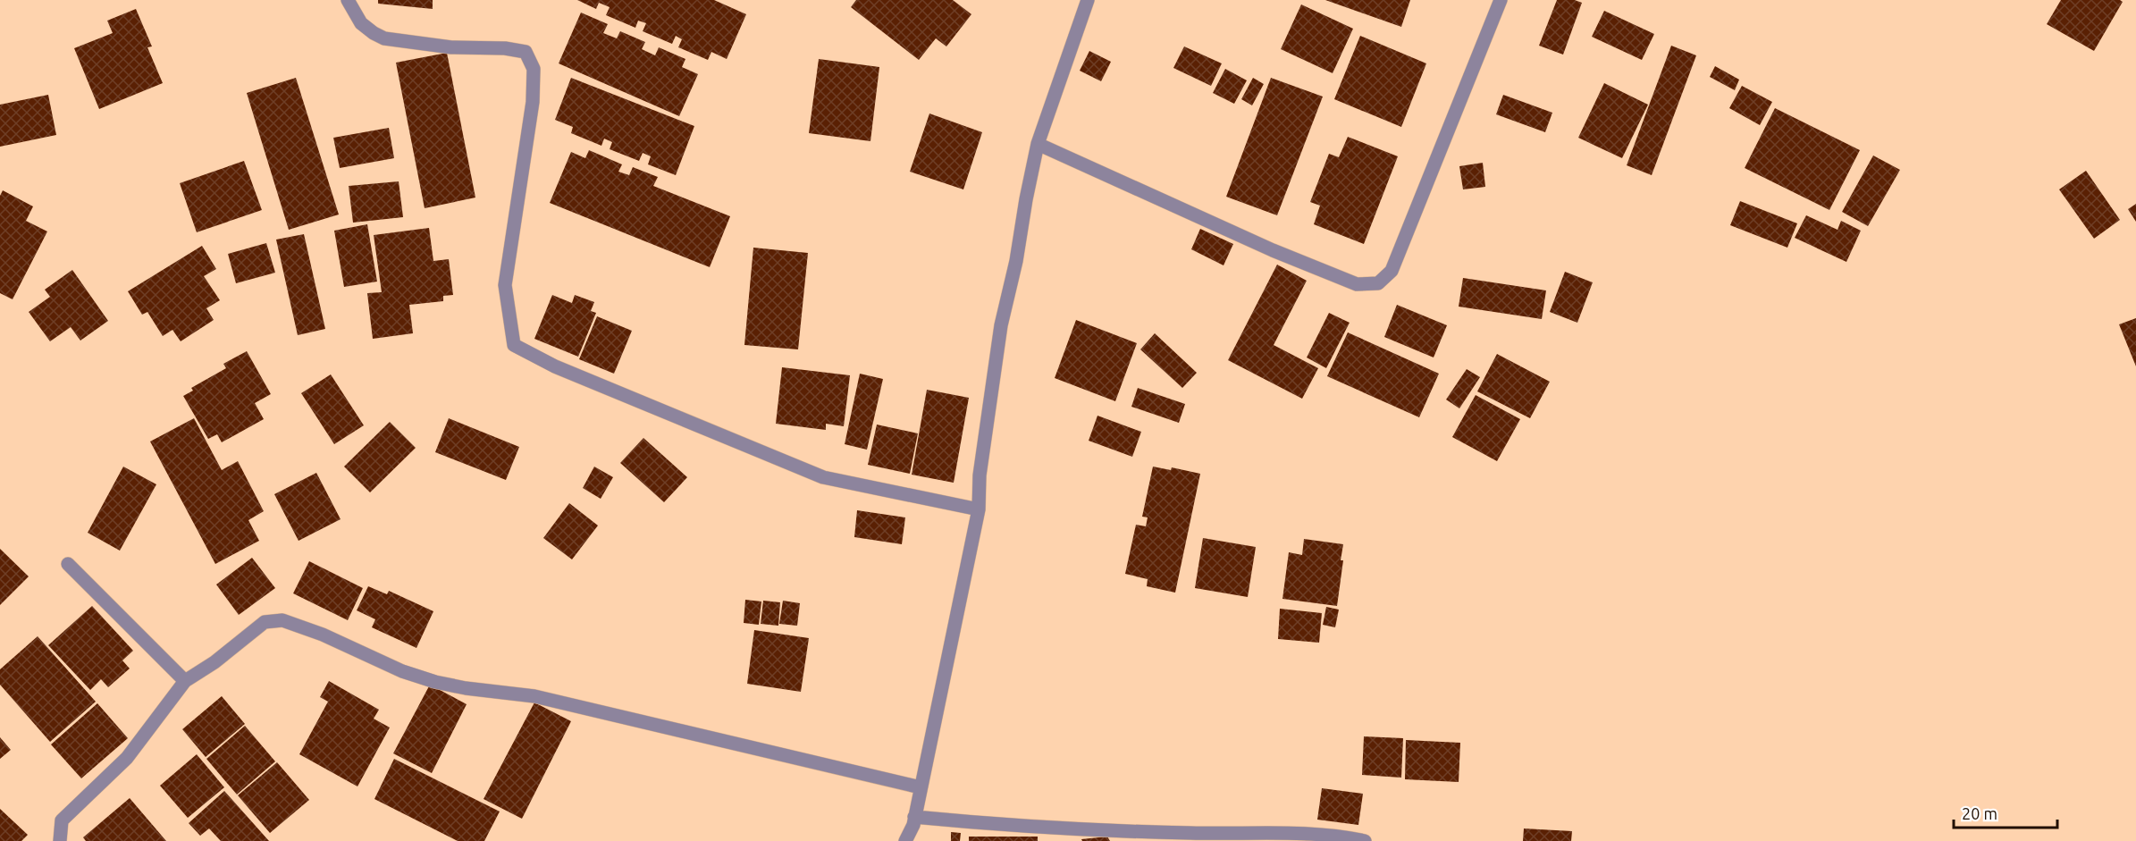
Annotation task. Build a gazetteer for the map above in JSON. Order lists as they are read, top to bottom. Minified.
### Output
{"scale_bar":"20 m"}
